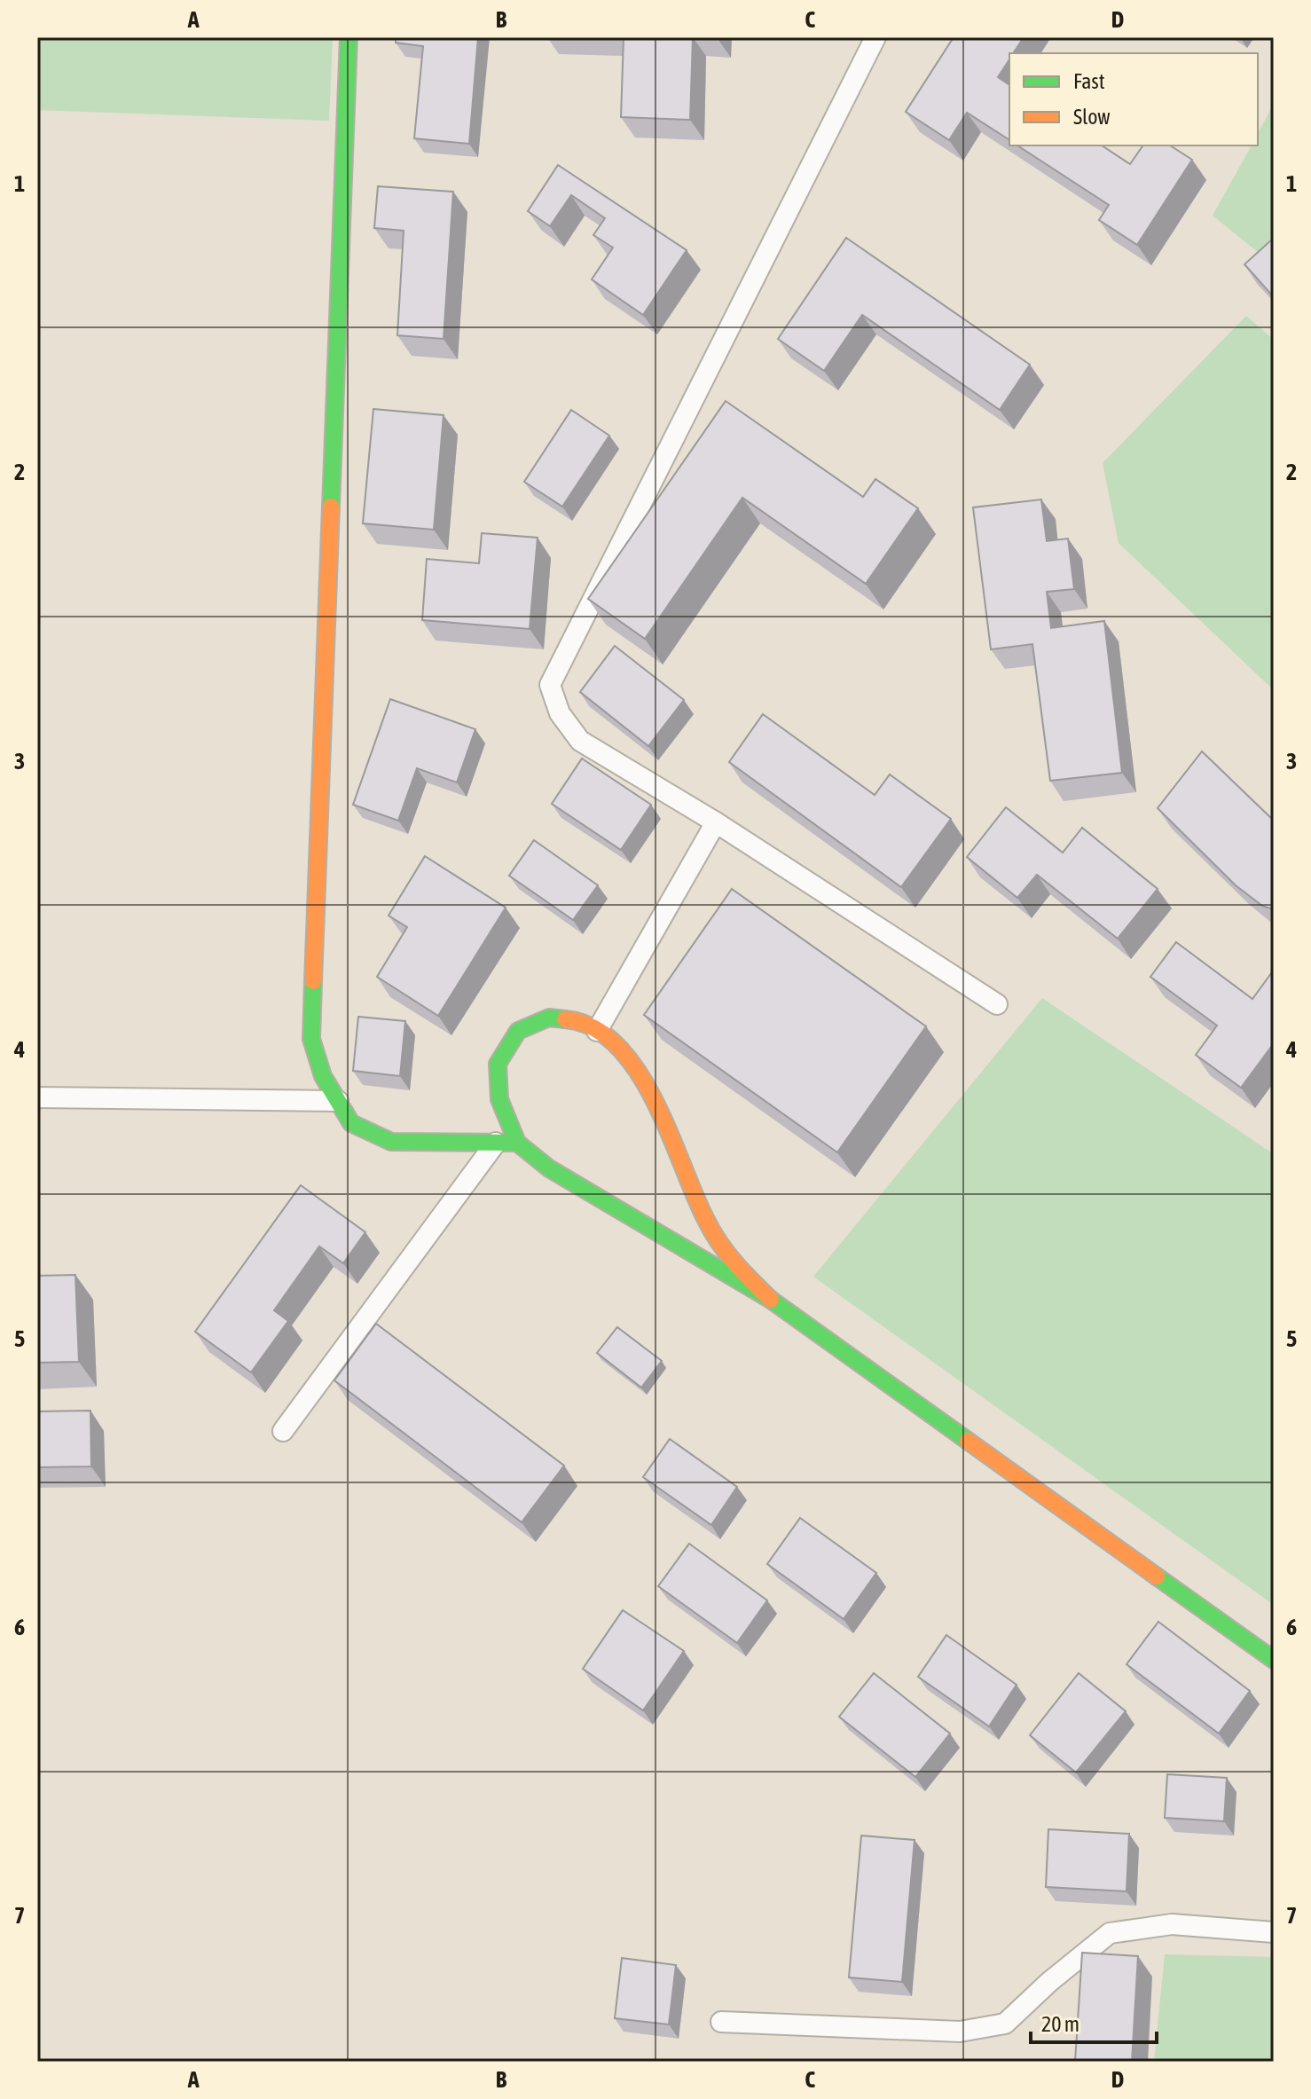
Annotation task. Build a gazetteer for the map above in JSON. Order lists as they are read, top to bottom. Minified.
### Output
{"legend":["Fast","Slow"],"scale_bar":"20 m","grid":{"columns":["A","B","C","D"],"rows":["1","2","3","4","5","6","7"]}}
